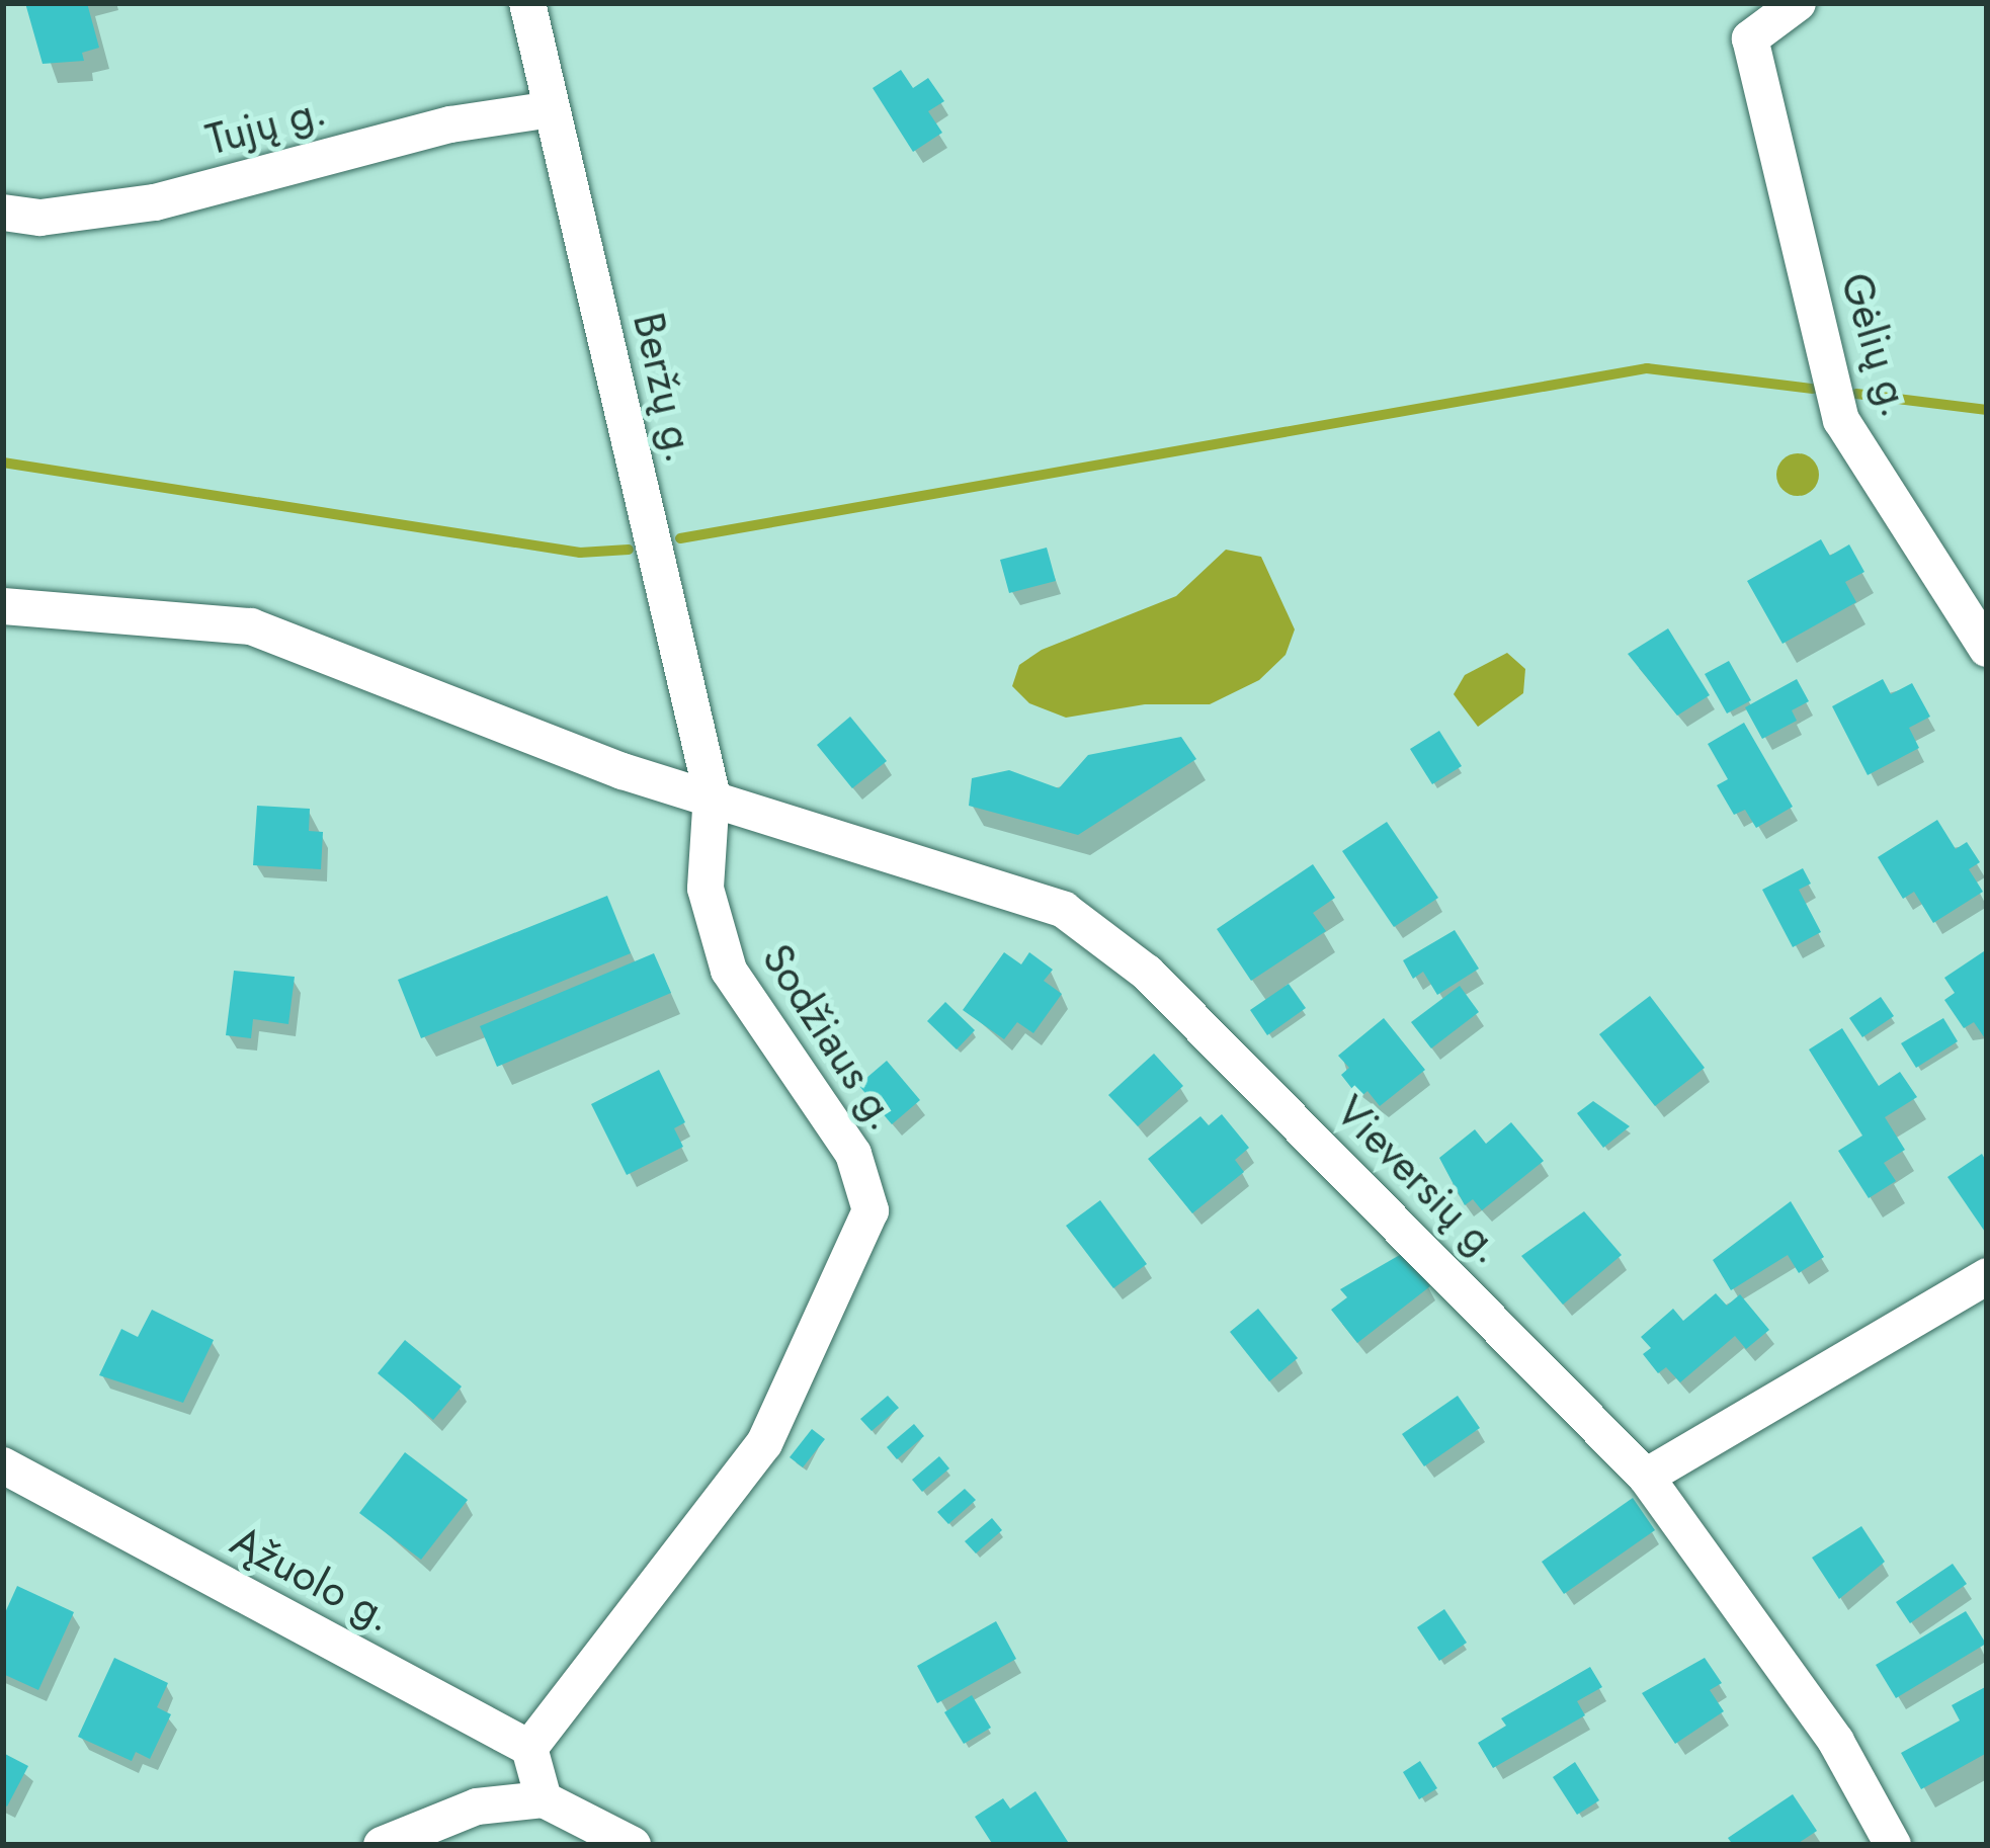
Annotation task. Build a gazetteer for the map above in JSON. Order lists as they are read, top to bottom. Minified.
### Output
{"streets":{"street":["Tujų g.","Gėlių g.","Beržų g.","Sodžiaus g.","Vieversių g.","Ąžuolo g."]},"crossings":[["Tujų g.","Beržų g."],["Beržų g.","Sodžiaus g."],["Beržų g.","Vieversių g."],["Sodžiaus g.","Vieversių g."],["Sodžiaus g.","Ąžuolo g."]]}
